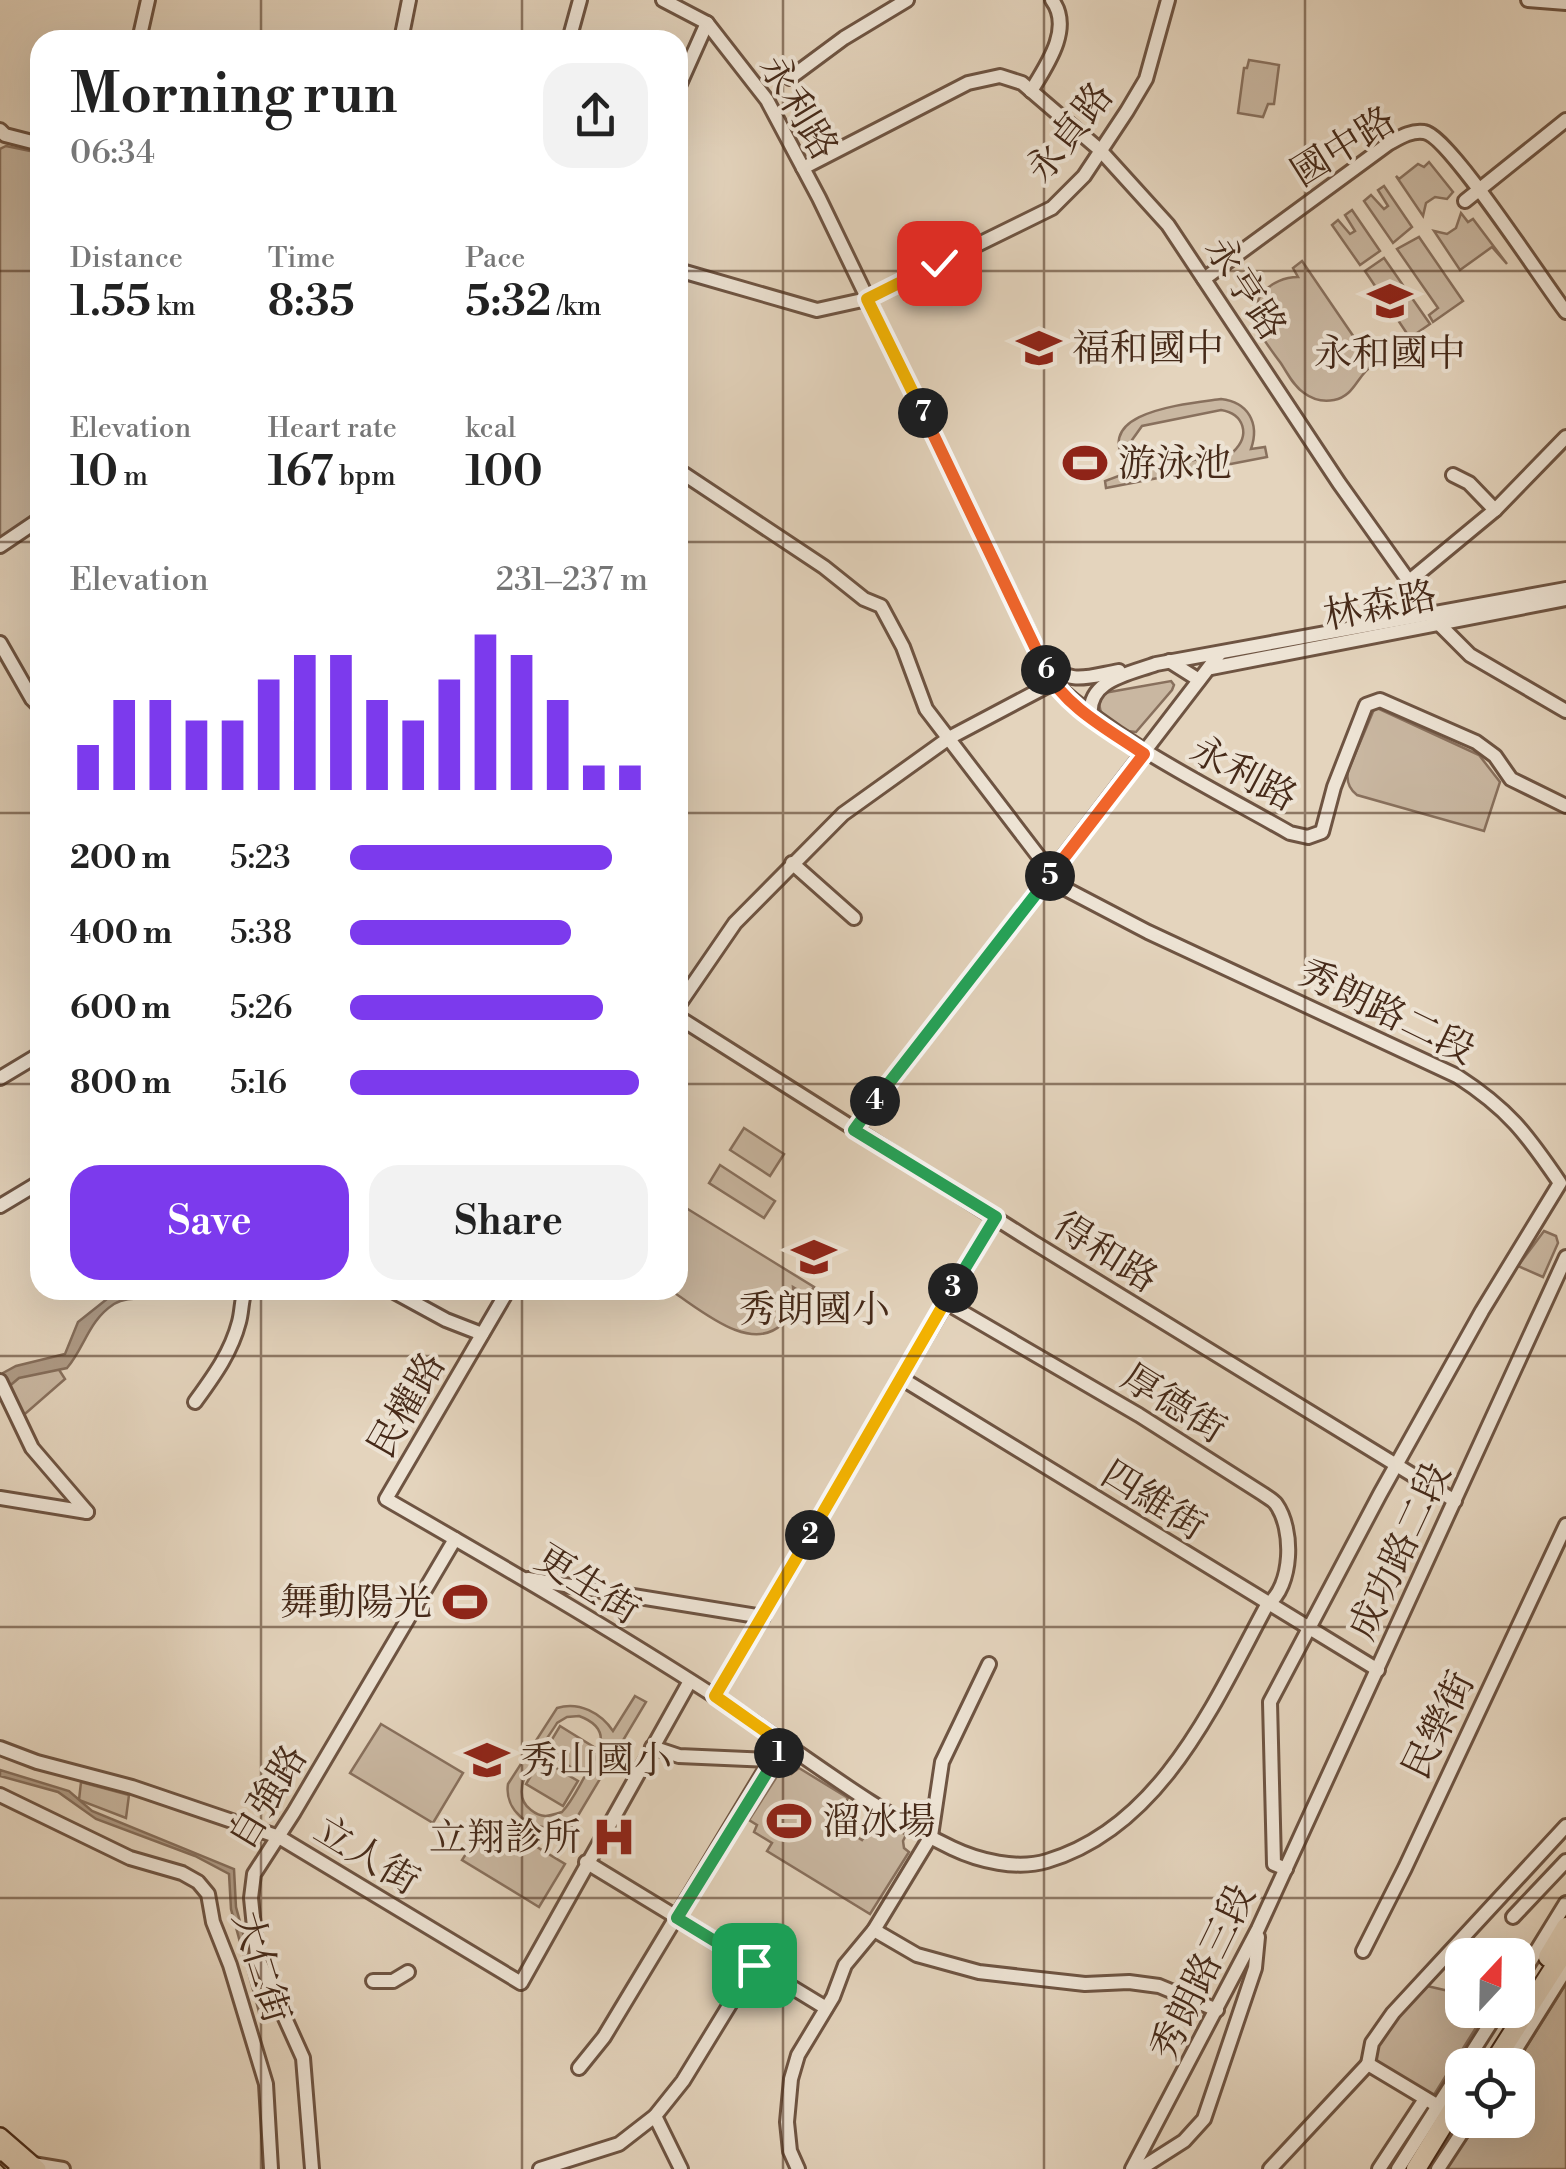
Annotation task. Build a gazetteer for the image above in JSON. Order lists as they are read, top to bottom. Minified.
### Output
{"streets":{"street":["永利路","永貞路","國中路","永亨路","林森路","秀朗路二段","得和路","厚德街","民權路","四維街","成功路二段","更生街","民樂街","自強路","立人街","大仁街","秀朗路三段"]},"crossings":[["永利路","永貞路"],["永利路","永亨路"],["永利路","林森路"],["永貞路","永亨路"],["國中路","永亨路"],["永亨路","林森路"],["秀朗路二段","得和路"],["秀朗路二段","四維街"],["秀朗路二段","秀朗路三段"],["得和路","成功路二段"],["厚德街","四維街"],["厚德街","更生街"],["民權路","更生街"],["四維街","成功路二段"],["四維街","秀朗路三段"],["成功路二段","秀朗路三段"],["更生街","自強路"],["自強路","立人街"]],"places":{"school or university":["永和國中","福和國中","秀朗國小","秀山國小"],"sports":["游泳池","舞動陽光","溜冰場"],"hospital":["立翔診所"]},"north":"top","page":{"heading":["Morning run","06:34"],"stats":[["Distance","1.55 km"],["Time","8:35"],["Pace","5:32 /km"],["Elevation","10 m"],["Heart rate","167 bpm"],["kcal","100"]],"pins":["7","6","5","4","3","2","1"],"chart":["Elevation","231–237 m"],"list":[{"name":"200 m","note":"5:23"},{"name":"400 m","note":"5:38"},{"name":"600 m","note":"5:26"},{"name":"800 m","note":"5:16"}],"buttons":["Save","Share"]}}
